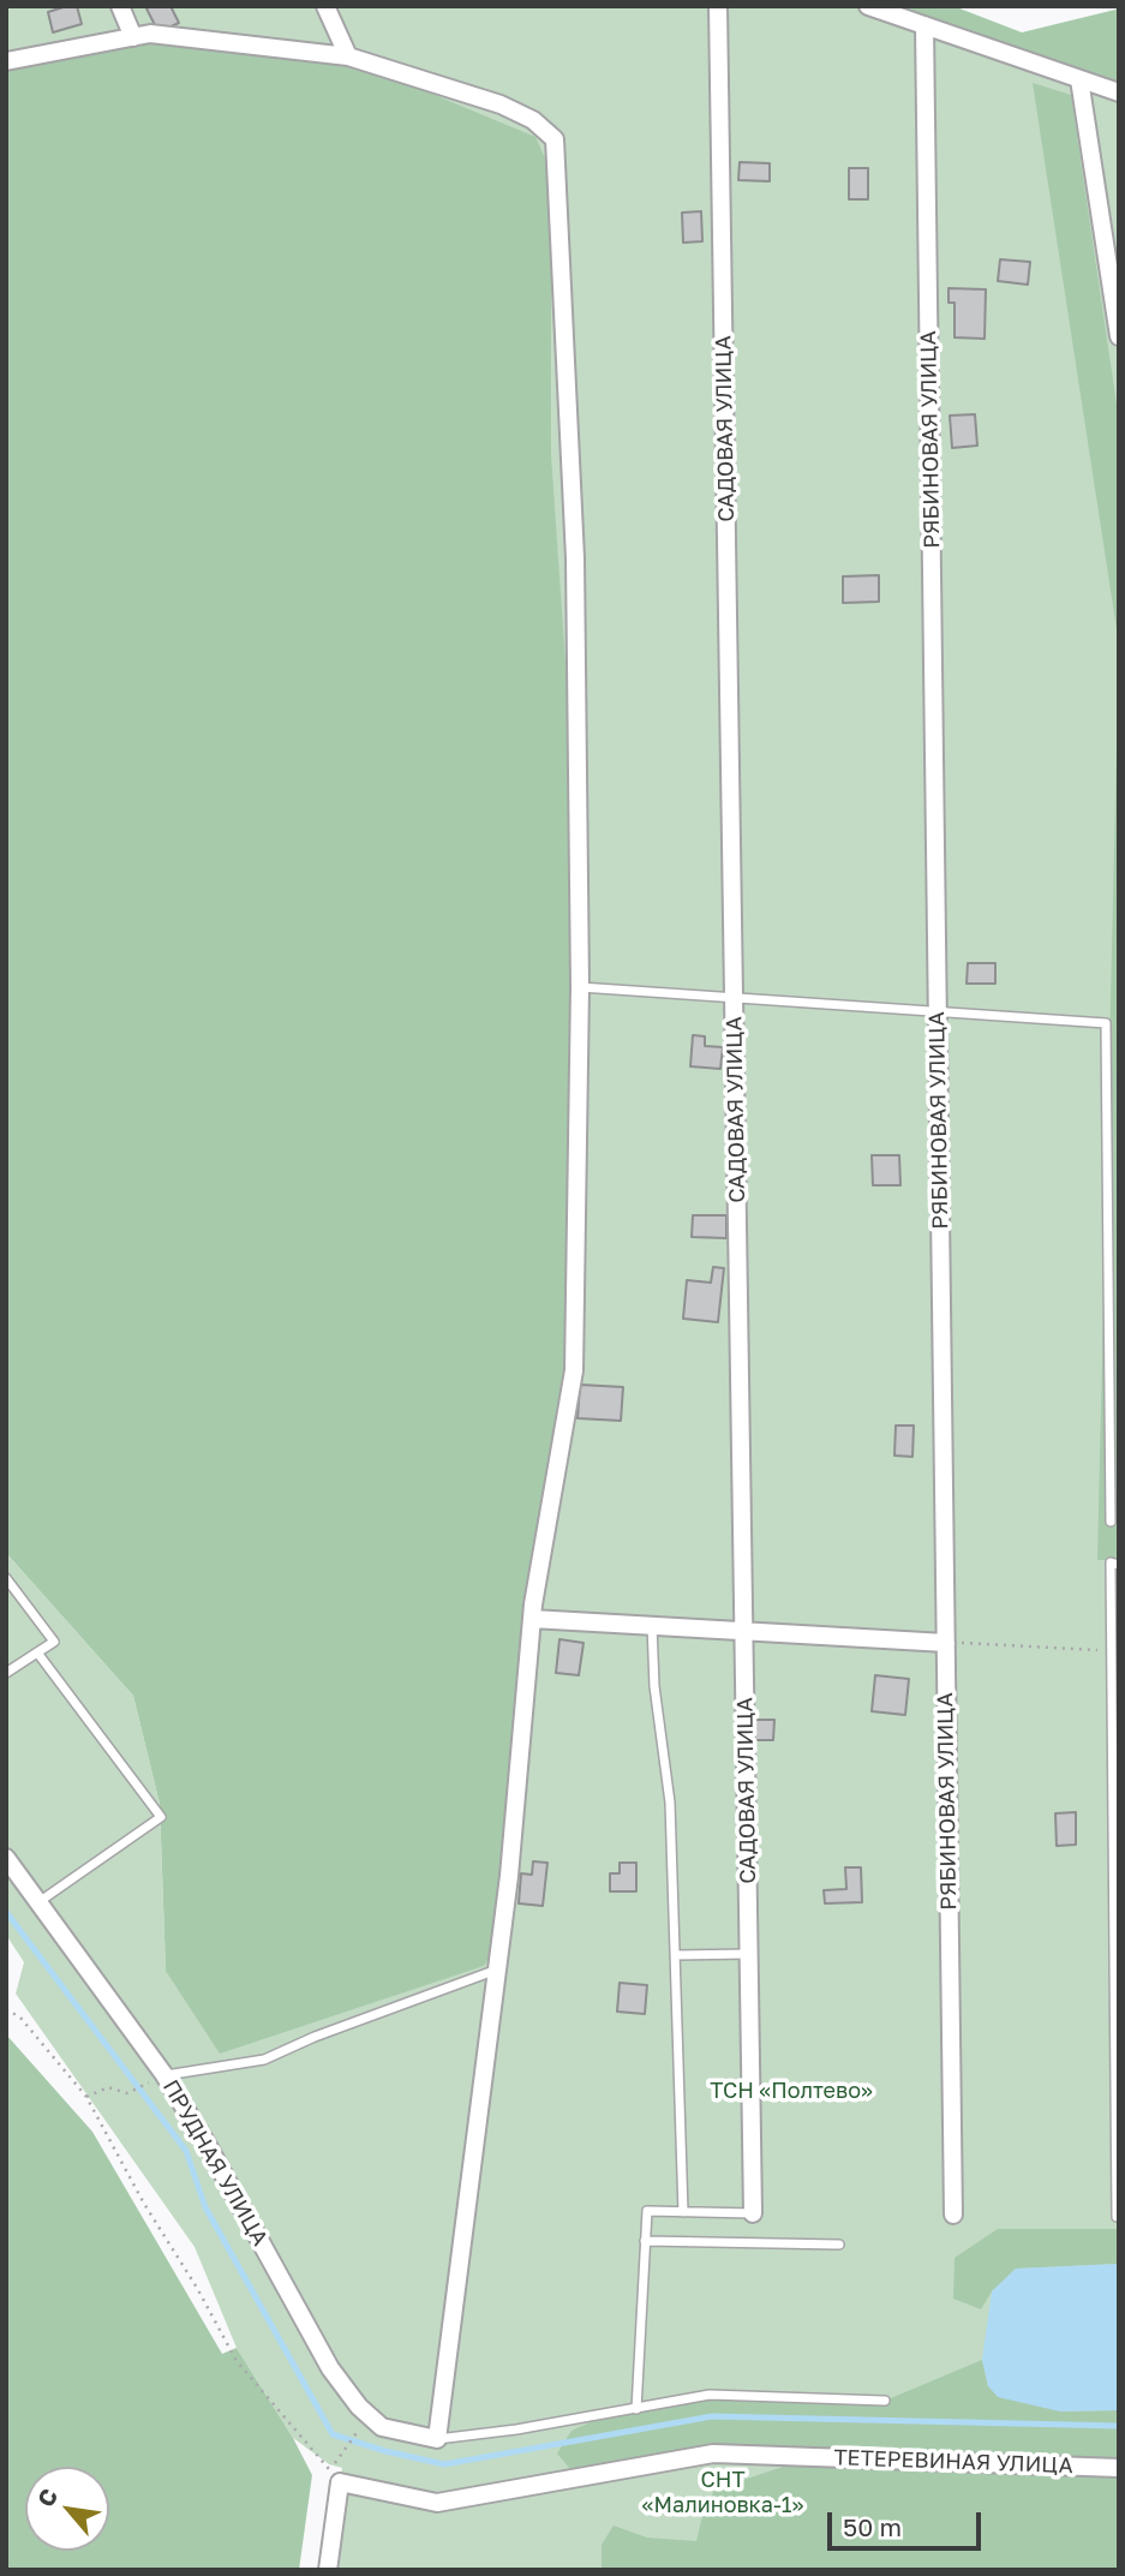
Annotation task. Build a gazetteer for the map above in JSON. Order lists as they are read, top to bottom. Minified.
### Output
{"streets":{"street":["САДОВАЯ УЛИЦА","РЯБИНОВАЯ УЛИЦА","ПРУДНАЯ УЛИЦА","ТЕТЕРЕВИНАЯ УЛИЦА"]},"parks":["ТСН «Полтево»","СНТ «Малиновка-1»"],"scale_bar":"50 m","north":"top left"}
